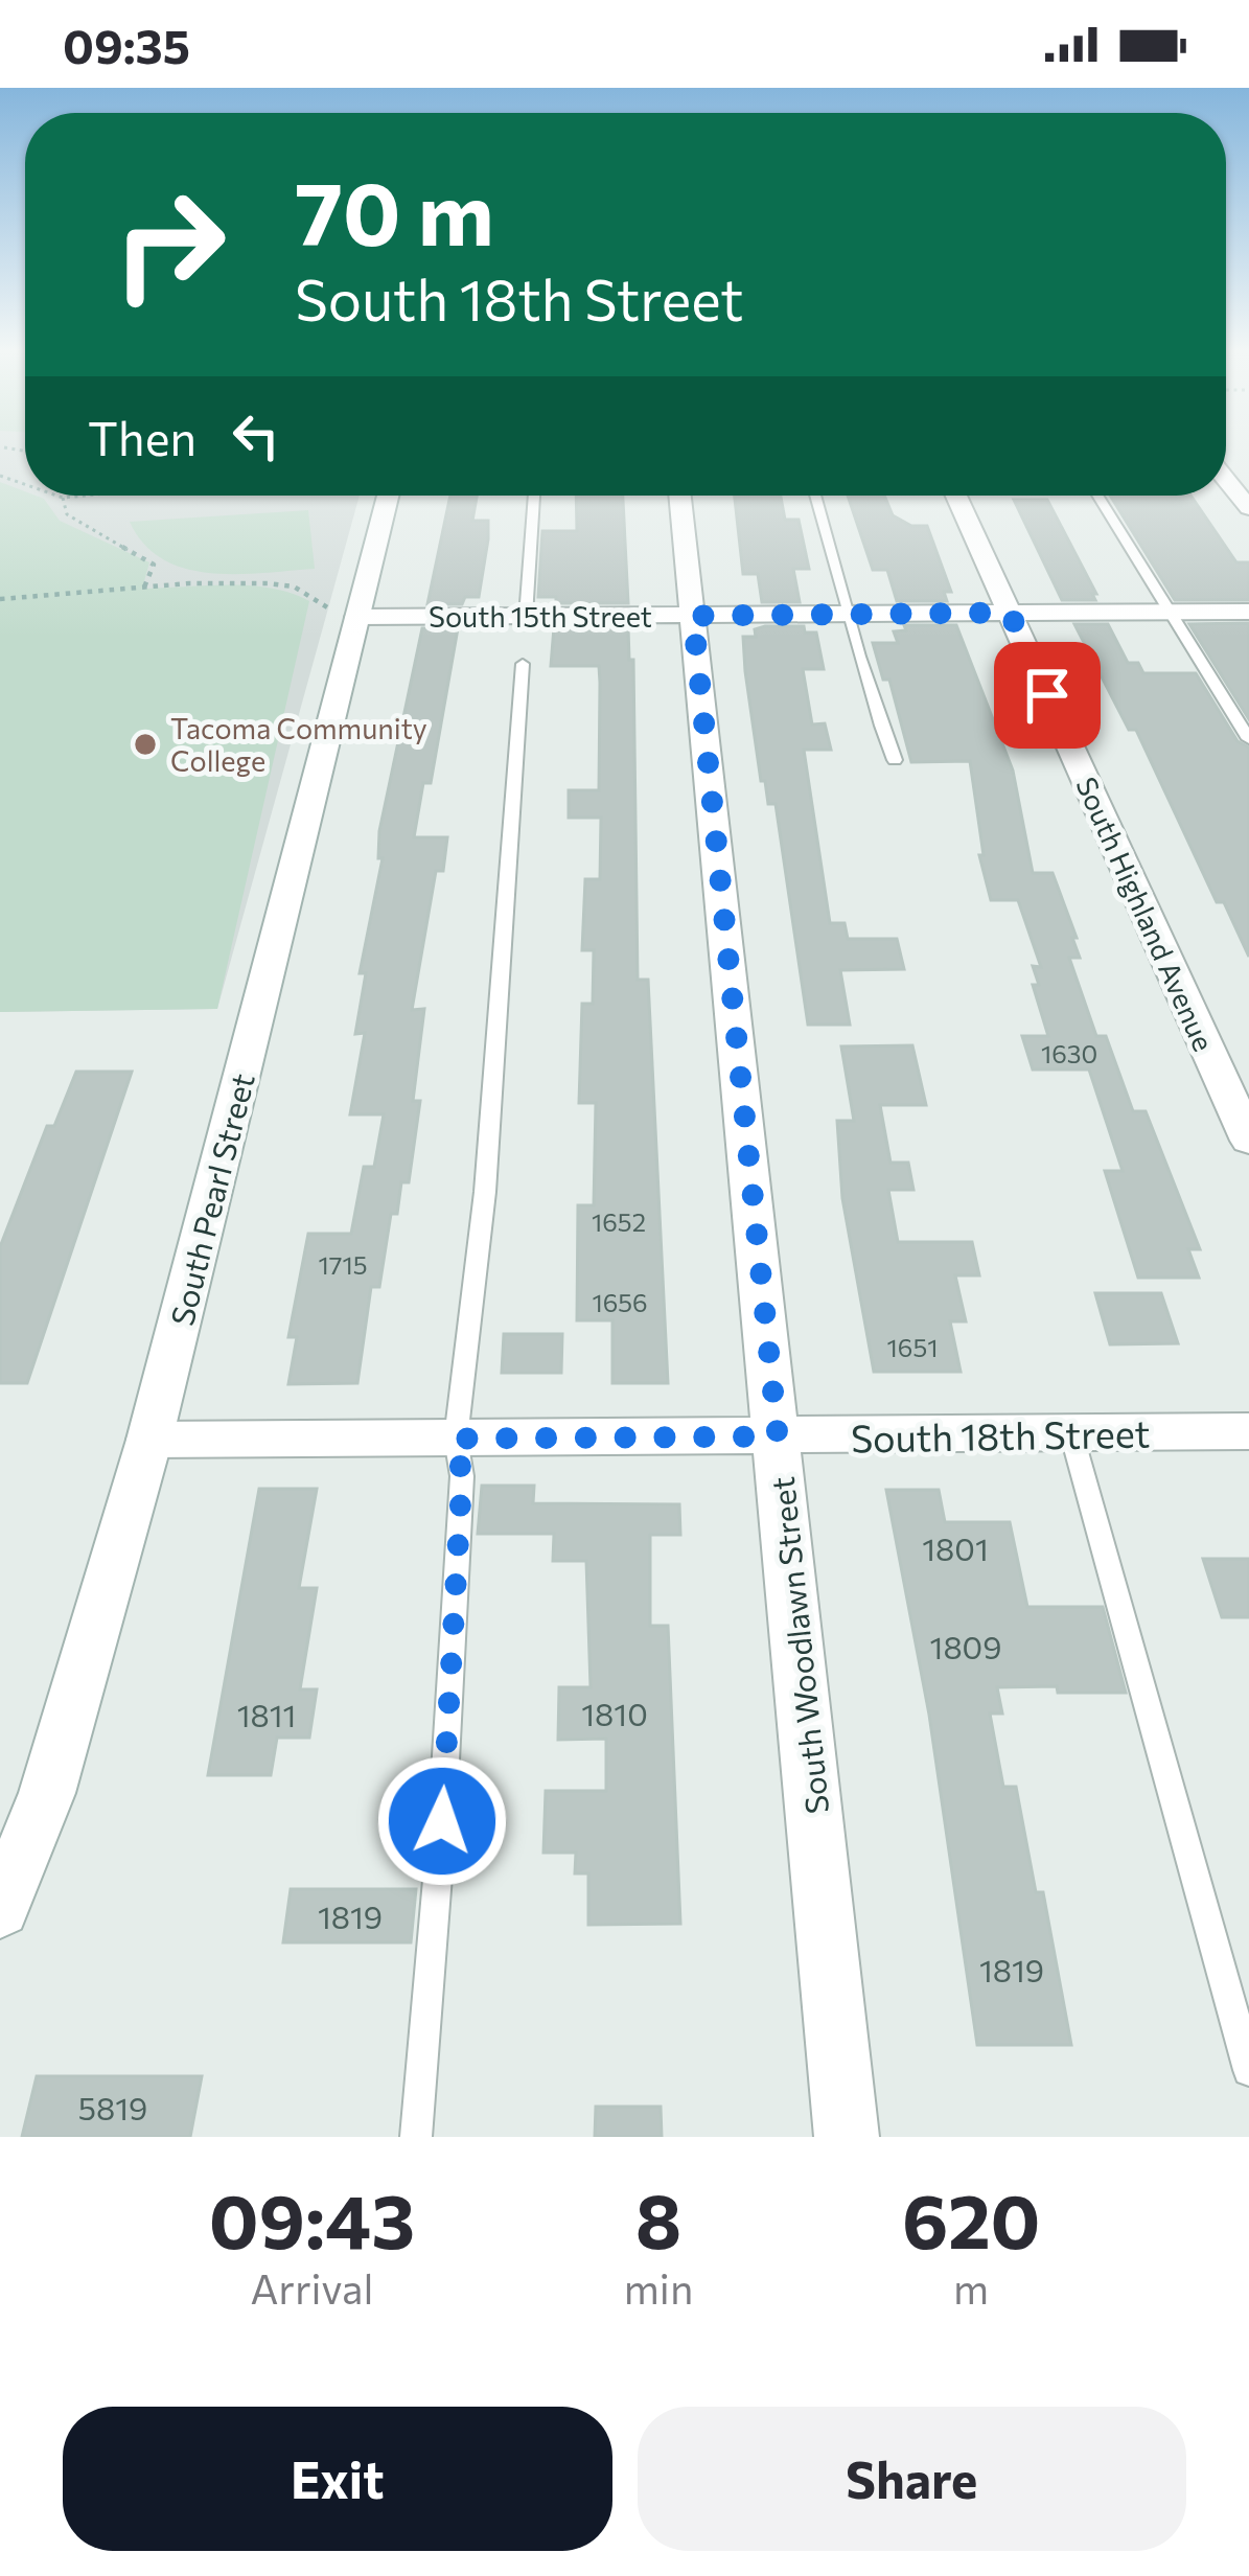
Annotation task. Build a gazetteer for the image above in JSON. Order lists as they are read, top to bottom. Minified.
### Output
{"streets":{"street":["South 15th Street","South Highland Avenue","South Pearl Street","South 18th Street","South Woodlawn Street"]},"crossings":[["South 15th Street","South Highland Avenue"],["South 15th Street","South Pearl Street"],["South 15th Street","South Woodlawn Street"],["South Pearl Street","South 18th Street"],["South 18th Street","South Woodlawn Street"]],"places":["Tacoma Community College"],"house_numbers":["1630","1652","1715","1656","1651","1801","1809","1810","1811","1819","1819","5819"],"page":{"status":"09:35","turn":["70 m","South 18th Street"],"then":"Then","eta":["09:43","Arrival","8","min","620","m"],"buttons":["Exit","Share"]}}
